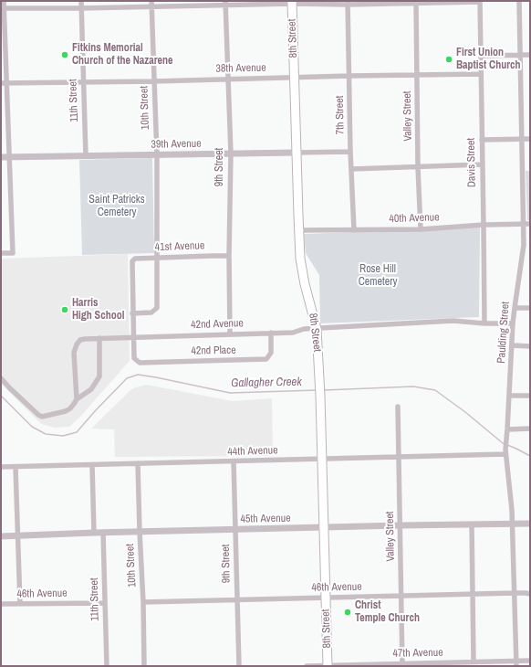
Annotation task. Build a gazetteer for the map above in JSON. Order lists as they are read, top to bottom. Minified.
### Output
{"streets":{"main road":["8th Street"],"street":["38th Avenue","11th Street","10th Street","7th Street","Valley Street","39th Avenue","Davis Street","9th Street","40th Avenue","41st Avenue","42nd Avenue","Paulding Street","42nd Place","44th Avenue","45th Avenue","46th Avenue","47th Avenue"]},"crossings":[["8th Street","38th Avenue"],["8th Street","39th Avenue"],["8th Street","40th Avenue"],["8th Street","42nd Avenue"],["8th Street","44th Avenue"],["8th Street","45th Avenue"],["8th Street","46th Avenue"],["8th Street","47th Avenue"],["38th Avenue","11th Street"],["38th Avenue","10th Street"],["38th Avenue","7th Street"],["38th Avenue","Valley Street"],["38th Avenue","Davis Street"],["38th Avenue","9th Street"],["11th Street","39th Avenue"],["11th Street","45th Avenue"],["11th Street","46th Avenue"],["10th Street","39th Avenue"],["10th Street","41st Avenue"],["10th Street","44th Avenue"],["10th Street","45th Avenue"],["10th Street","46th Avenue"],["7th Street","39th Avenue"],["7th Street","40th Avenue"],["Valley Street","40th Avenue"],["Valley Street","44th Avenue"],["Valley Street","45th Avenue"],["Valley Street","46th Avenue"],["Valley Street","47th Avenue"],["39th Avenue","9th Street"],["Davis Street","40th Avenue"],["Davis Street","42nd Avenue"],["9th Street","41st Avenue"],["9th Street","42nd Avenue"],["9th Street","44th Avenue"],["9th Street","45th Avenue"],["9th Street","46th Avenue"],["40th Avenue","Paulding Street"],["42nd Avenue","Paulding Street"],["42nd Avenue","42nd Place"],["Paulding Street","44th Avenue"],["Paulding Street","45th Avenue"],["Paulding Street","46th Avenue"],["Paulding Street","47th Avenue"]],"water":["Gallagher Creek"],"parks":["Saint Patricks Cemetery","Rose Hill Cemetery"],"places":["Fitkins Memorial Church of the Nazarene","First Union Baptist Church","Harris High School","Christ Temple Church"]}
